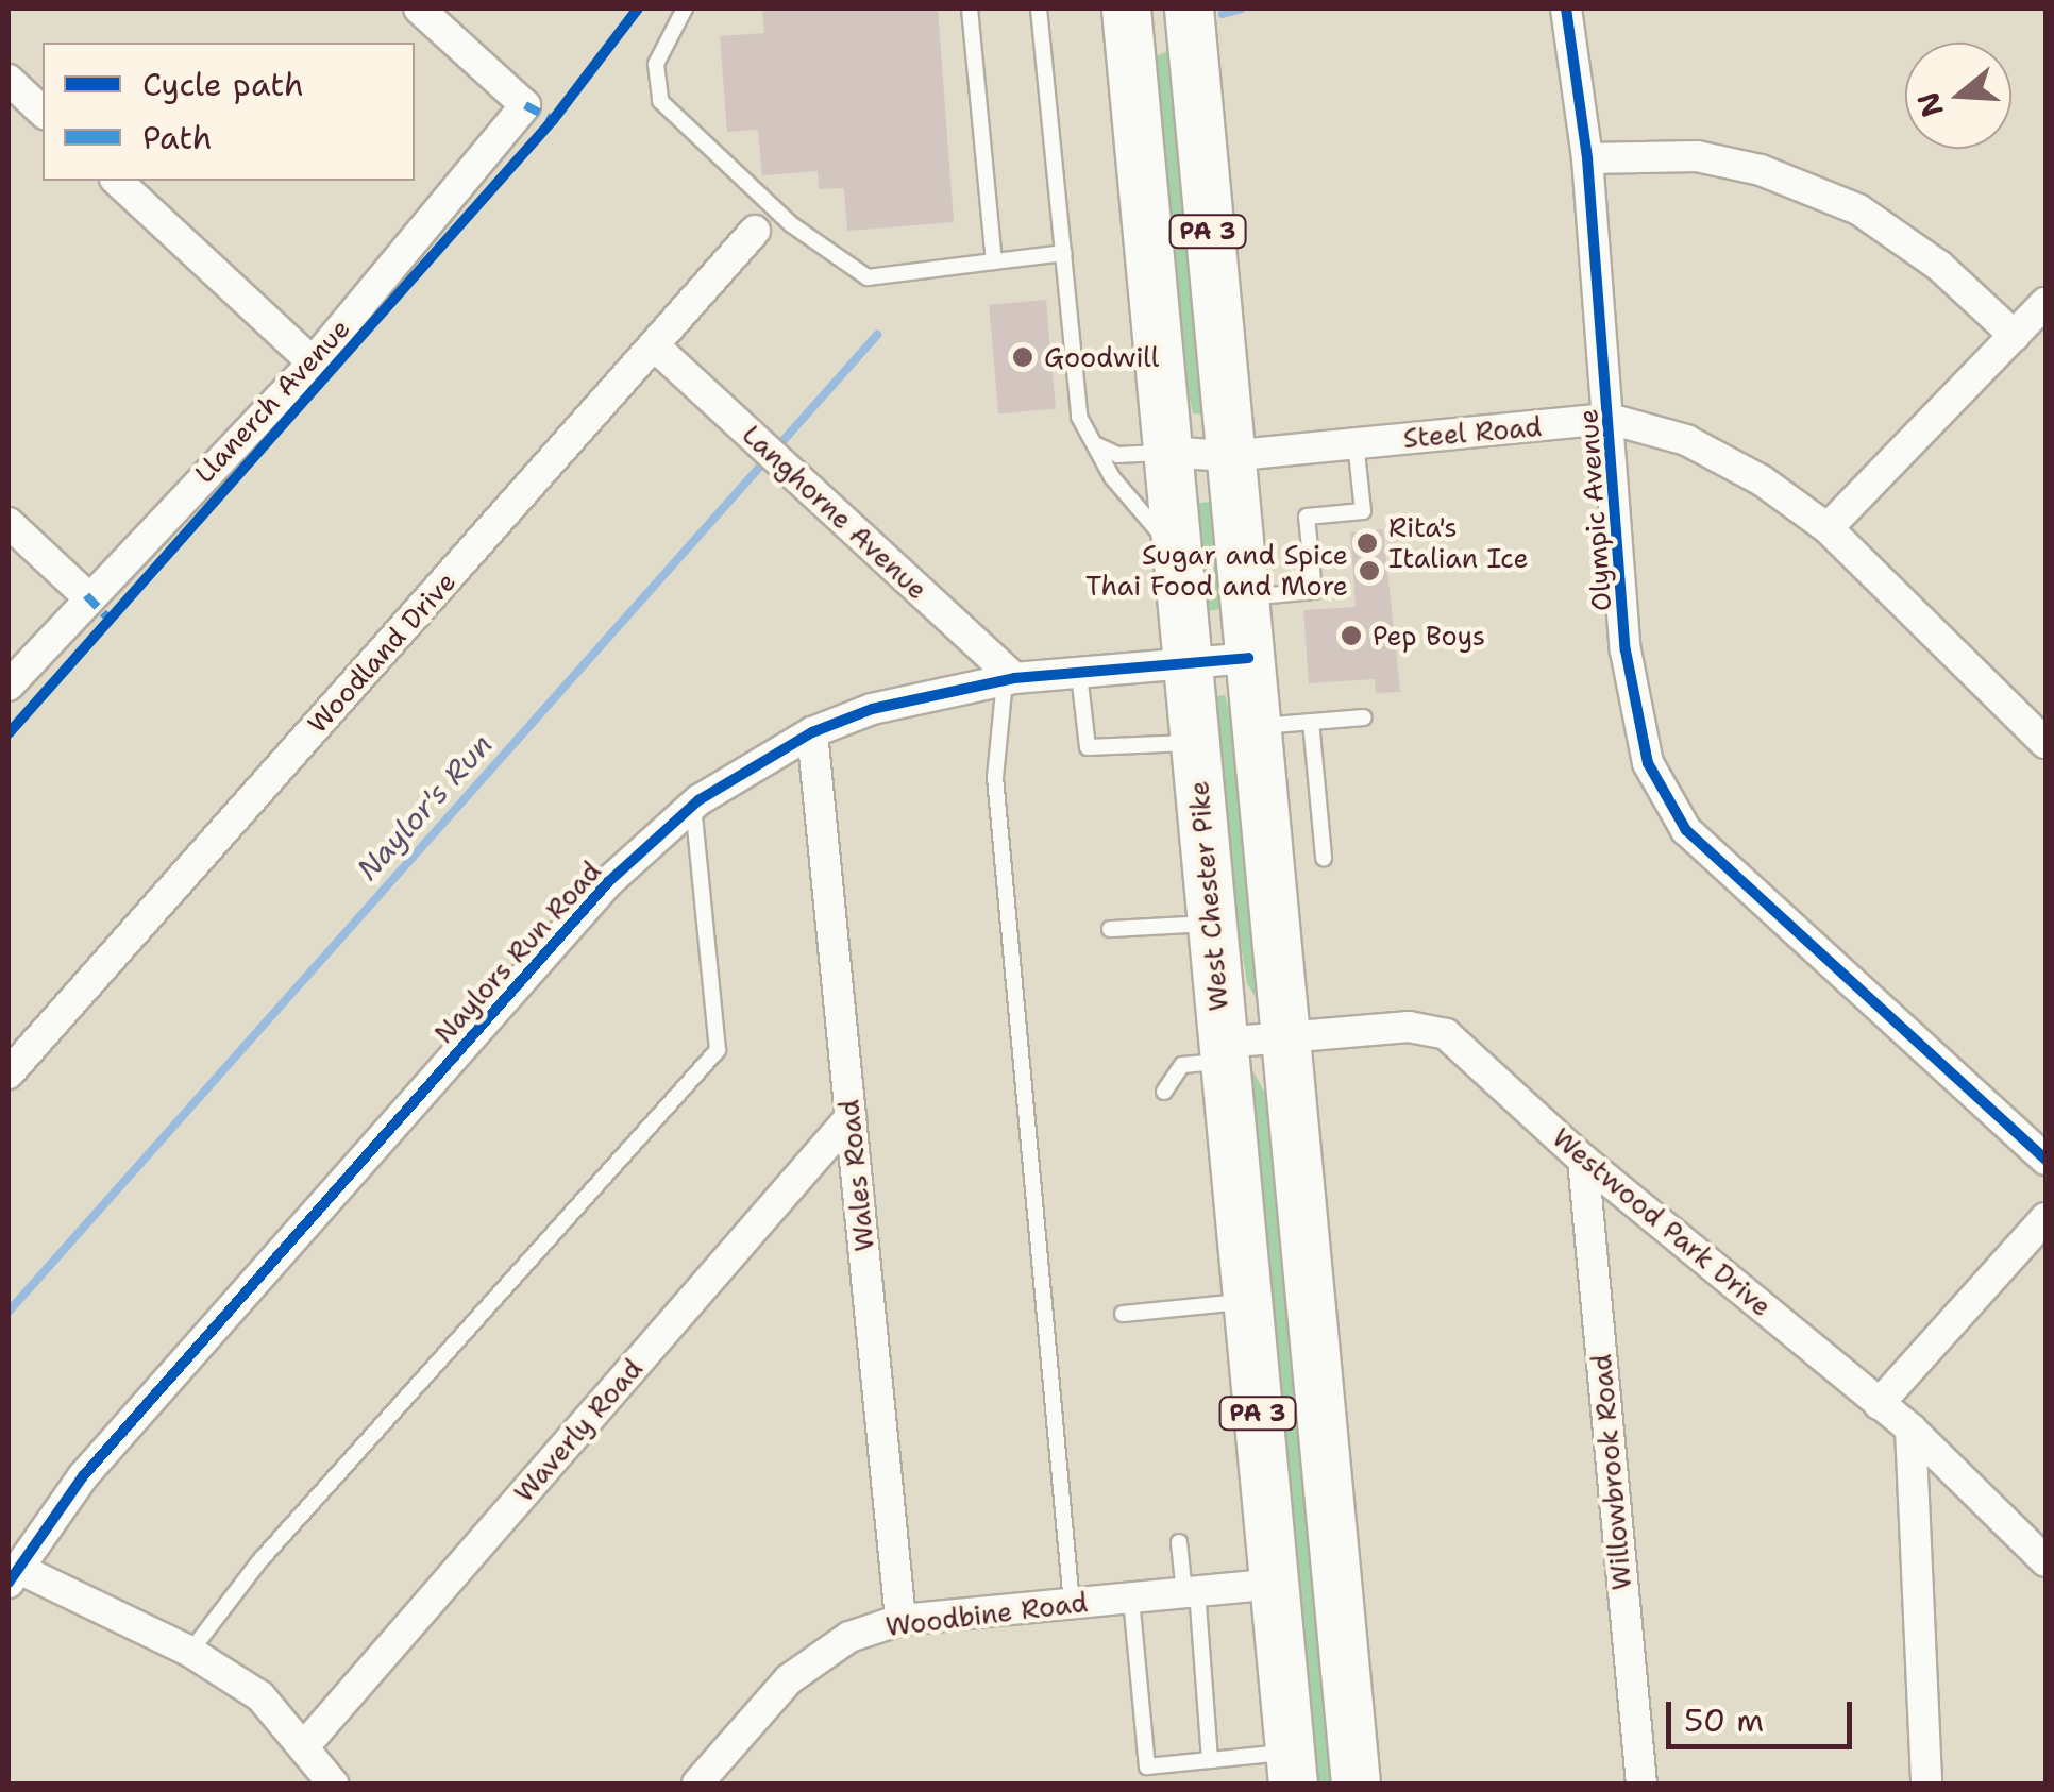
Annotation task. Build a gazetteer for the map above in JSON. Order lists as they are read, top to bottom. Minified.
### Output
{"streets":{"highway":["PA 3","West Chester Pike"],"street":["Llanerch Avenue","Steel Road","Olympic Avenue","Langhorne Avenue","Woodland Drive","Naylors Run Road","Wales Road","Westwood Park Drive","Waverly Road","Willowbrook Road","Woodbine Road"]},"crossings":[["PA 3","Steel Road"],["PA 3","Naylors Run Road"],["PA 3","Westwood Park Drive"],["Steel Road","Olympic Avenue"],["Steel Road","West Chester Pike"],["Langhorne Avenue","Woodland Drive"],["Langhorne Avenue","Naylors Run Road"],["West Chester Pike","Naylors Run Road"],["West Chester Pike","Westwood Park Drive"],["West Chester Pike","Woodbine Road"],["Naylors Run Road","Wales Road"],["Wales Road","Waverly Road"],["Wales Road","Woodbine Road"],["Westwood Park Drive","Willowbrook Road"]],"water":["Naylor's Run"],"places":["Goodwill","Rita's Italian Ice","Sugar and Spice Thai Food and More","Pep Boys"],"legend":["Cycle path","Path"],"scale_bar":"50 m","north":"left"}
